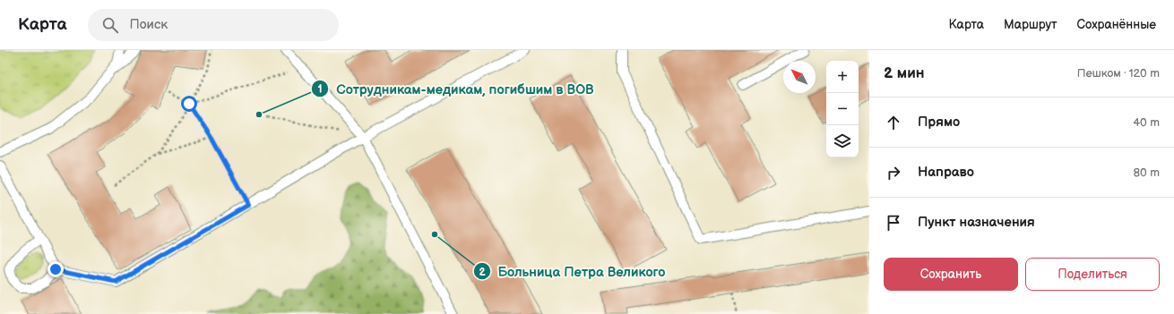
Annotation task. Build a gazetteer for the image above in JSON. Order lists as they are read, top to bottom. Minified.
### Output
{"places":["Сотрудникам-медикам, погибшим в ВОВ","Больница Петра Великого"],"north":"top left","page":{"header":"Карта","search":"Поиск","nav":["Карта","Маршрут","Сохранённые"],"heading":["2 мин","Пешком · 120 m"],"map_buttons":["+","−"],"list":[["Прямо","40 m"],["Направо","80 m"],"Пункт назначения"],"buttons":["Сохранить","Поделиться"]}}
